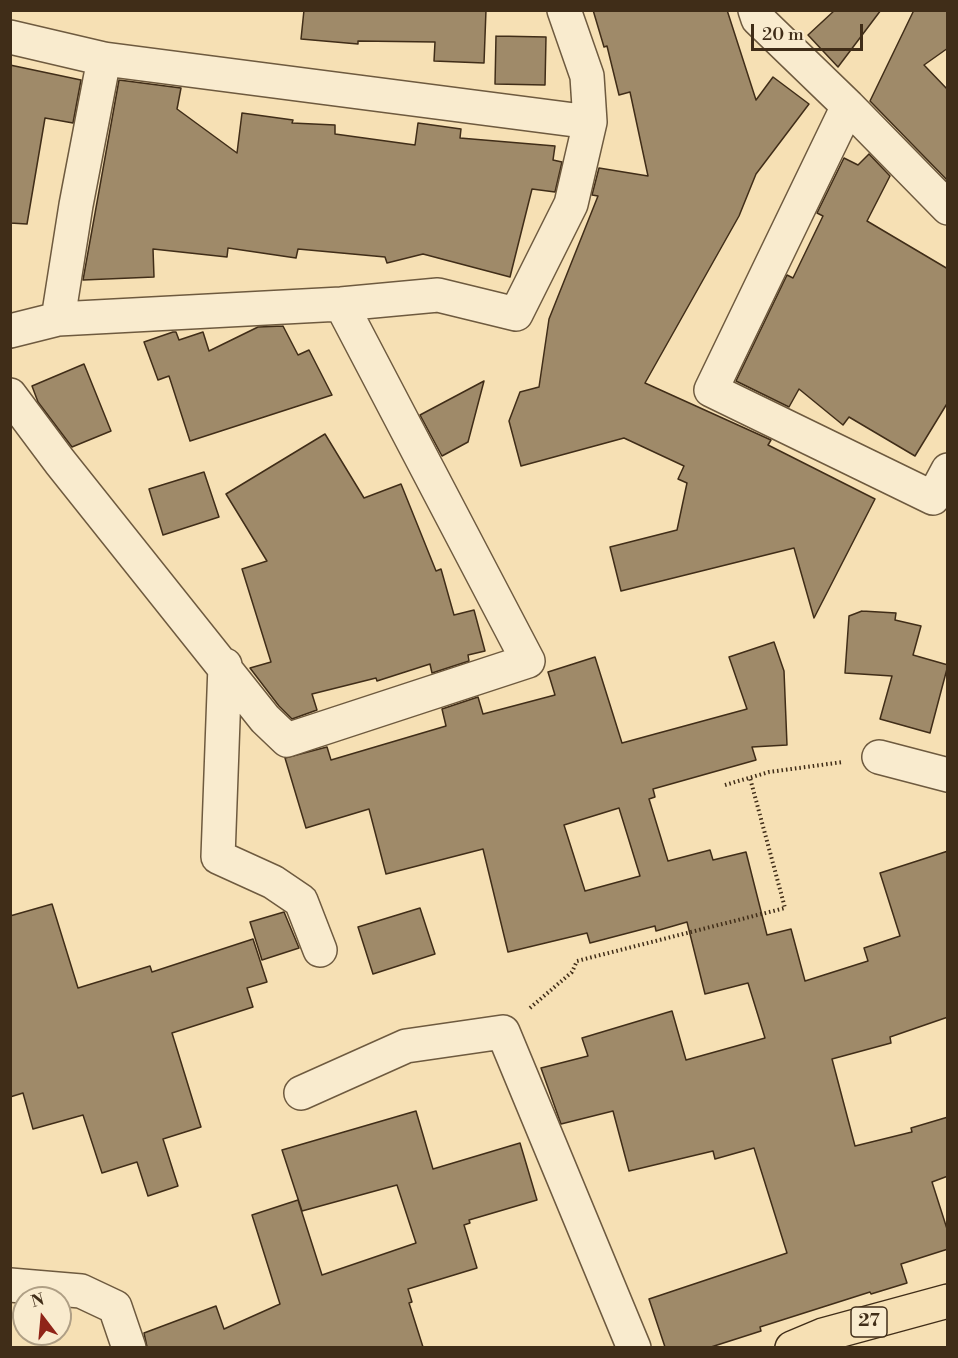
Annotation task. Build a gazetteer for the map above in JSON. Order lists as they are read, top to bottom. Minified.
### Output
{"streets":{"main road":["27"]},"scale_bar":"20 m","north":"top"}
